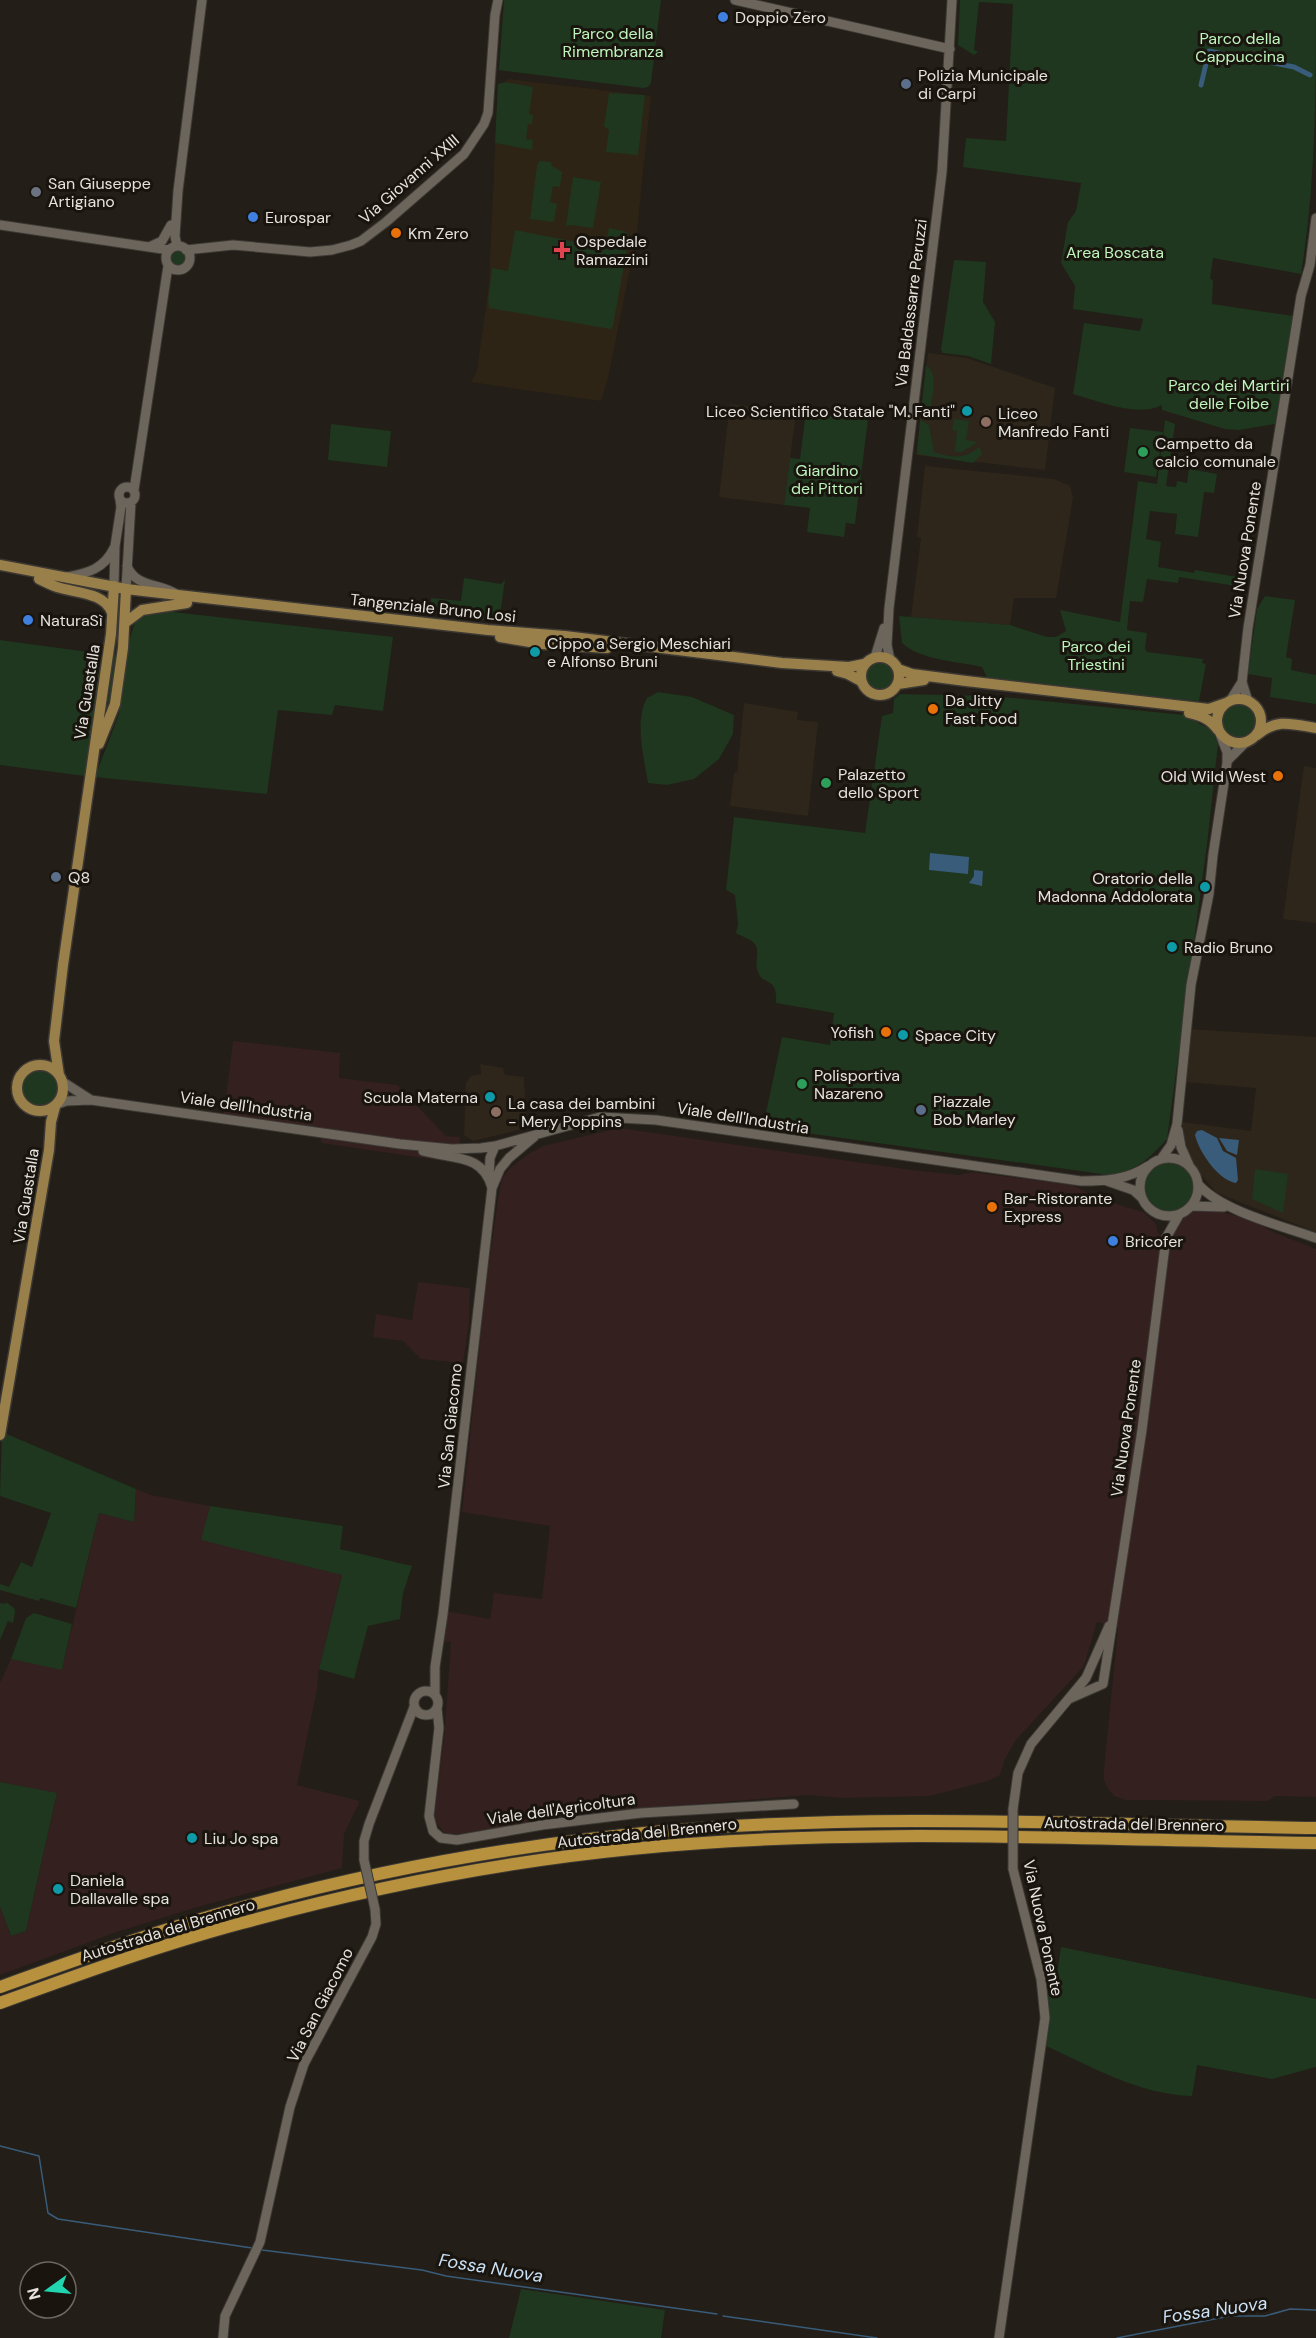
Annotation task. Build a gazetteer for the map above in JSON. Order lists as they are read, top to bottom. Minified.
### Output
{"streets":{"highway":["Autostrada del Brennero"],"main road":["Tangenziale Bruno Losi","Via Guastalla"],"street":["Via Giovanni XXIII","Via Baldassarre Peruzzi","Via Nuova Ponente","Viale dell'Industria","Via San Giacomo","Viale dell'Agricoltura"]},"crossings":[["Via Baldassarre Peruzzi","Tangenziale Bruno Losi"],["Via Nuova Ponente","Viale dell'Industria"],["Tangenziale Bruno Losi","Via Guastalla"],["Via Guastalla","Viale dell'Industria"],["Viale dell'Industria","Via San Giacomo"],["Via San Giacomo","Viale dell'Agricoltura"]],"water":["Fossa Nuova"],"parks":["Parco della Rimembranza","Parco della Cappuccina","Area Boscata","Parco dei Martiri delle Foibe","Giardino dei Pittori","Parco dei Triestini"],"places":{"other":["Doppio Zero","Polizia Municipale di Carpi","San Giuseppe Artigiano","Eurospar","Km Zero","Liceo Scientifico Statale \"M. Fanti\"","Liceo Manfredo Fanti","Campetto da calcio comunale","NaturaSì","Cippo a Sergio Meschiari e Alfonso Bruni","Da Jitty Fast Food","Old Wild West","Palazetto dello Sport","Q8","Oratorio della Madonna Addolorata","Radio Bruno","Yofish","Space City","Polisportiva Nazareno","Scuola Materna","Piazzale Bob Marley","La casa dei bambini - Mery Poppins","Bar-Ristorante Express","Bricofer","Liu Jo spa","Daniela Dallavalle spa"],"health":["Ospedale Ramazzini"]},"north":"left"}
